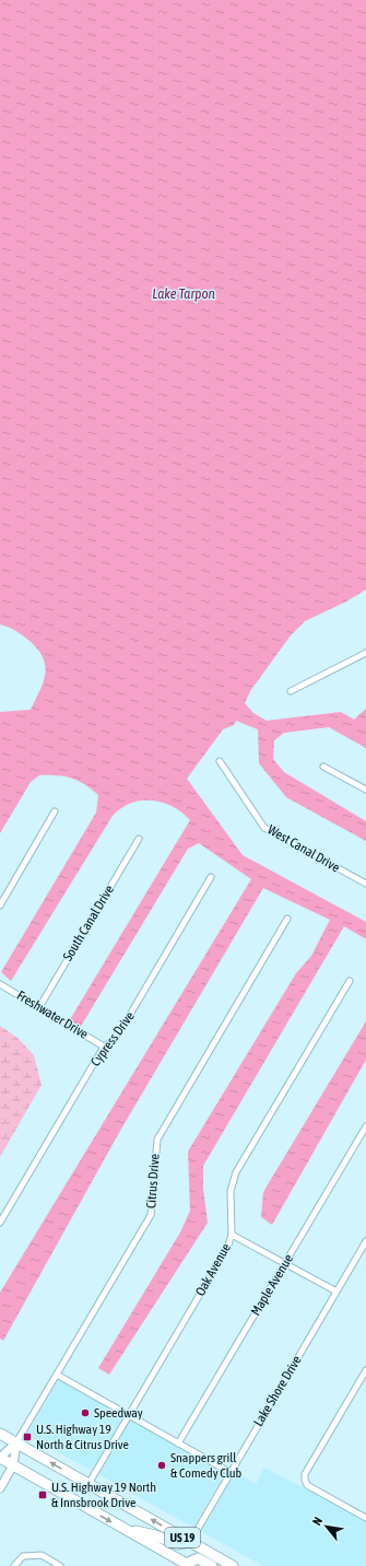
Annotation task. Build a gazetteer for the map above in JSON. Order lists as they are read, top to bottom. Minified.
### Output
{"streets":{"highway":["US 19"],"street":["West Canal Drive","South Canal Drive","Freshwater Drive","Cypress Drive","Citrus Drive","Oak Avenue","Maple Avenue","Lake Shore Drive"]},"crossings":[["South Canal Drive","Freshwater Drive"],["Freshwater Drive","Cypress Drive"],["Citrus Drive","US 19"],["Oak Avenue","US 19"],["Lake Shore Drive","US 19"]],"water":["Lake Tarpon"],"places":{"other":["Speedway","Snappers grill & Comedy Club"],"transit":["U.S. Highway 19 North & Citrus Drive","U.S. Highway 19 North & Innsbrook Drive"]},"north":"top left"}
